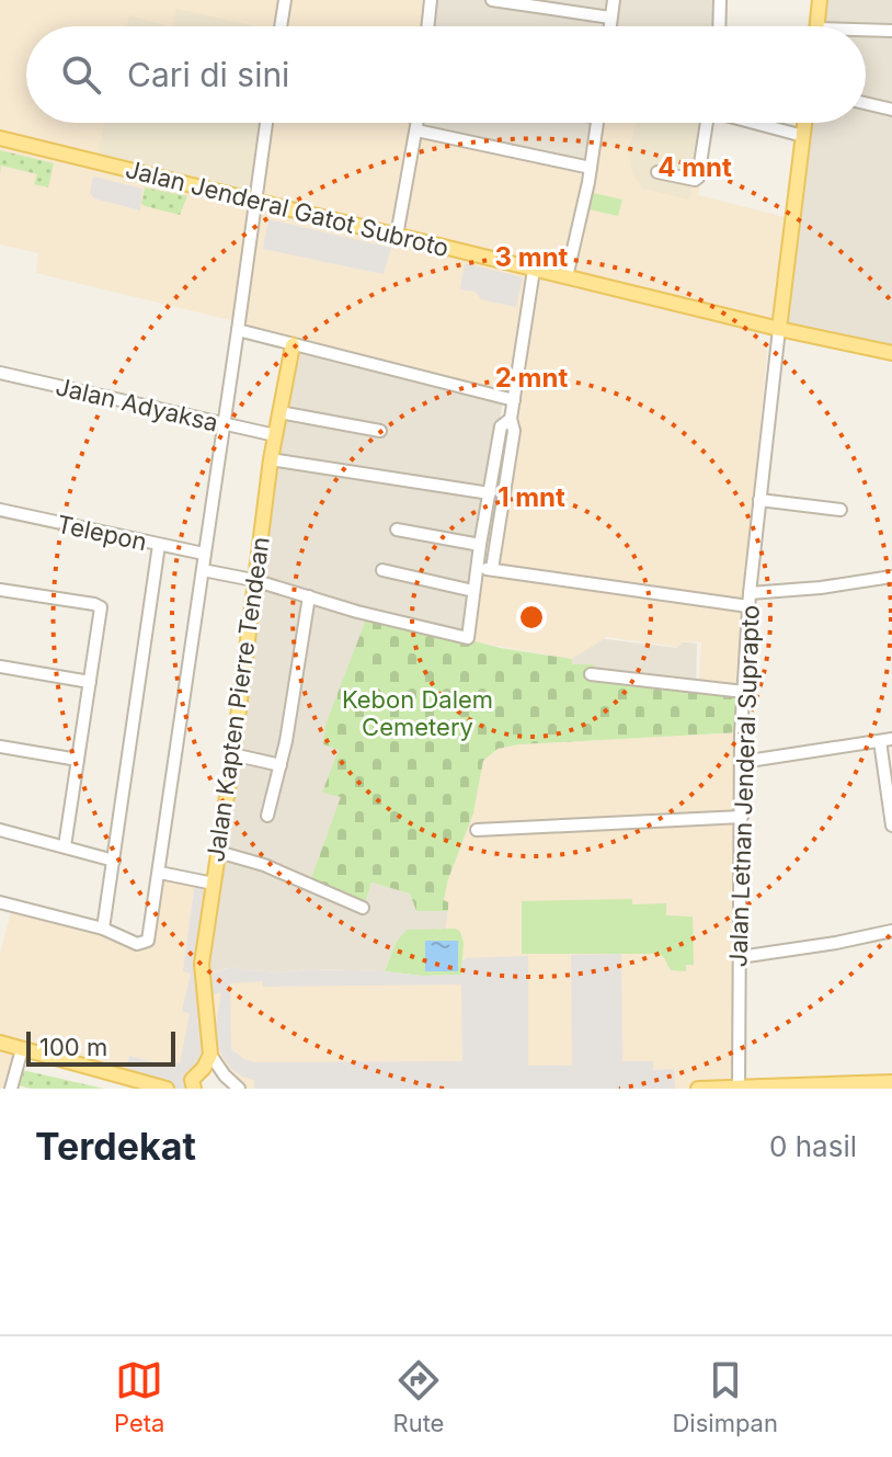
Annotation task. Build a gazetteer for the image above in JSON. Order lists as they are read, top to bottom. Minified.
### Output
{"streets":{"main road":["Jalan Jenderal Gatot Subroto","Jalan Kapten Pierre Tendean"],"street":["Jalan Adyaksa","Telepon","Jalan Letnan Jenderal Suprapto"]},"crossings":[["Jalan Jenderal Gatot Subroto","Jalan Letnan Jenderal Suprapto"],["Jalan Adyaksa","Jalan Kapten Pierre Tendean"]],"parks":["Kebon Dalem Cemetery"],"scale_bar":"100 m","page":{"search":"Cari di sini","scale":"100 m","heading":["Terdekat","0 hasil"],"nav":["Peta","Rute","Disimpan"]},"rings":["4 mnt","3 mnt","2 mnt","1 mnt"]}
